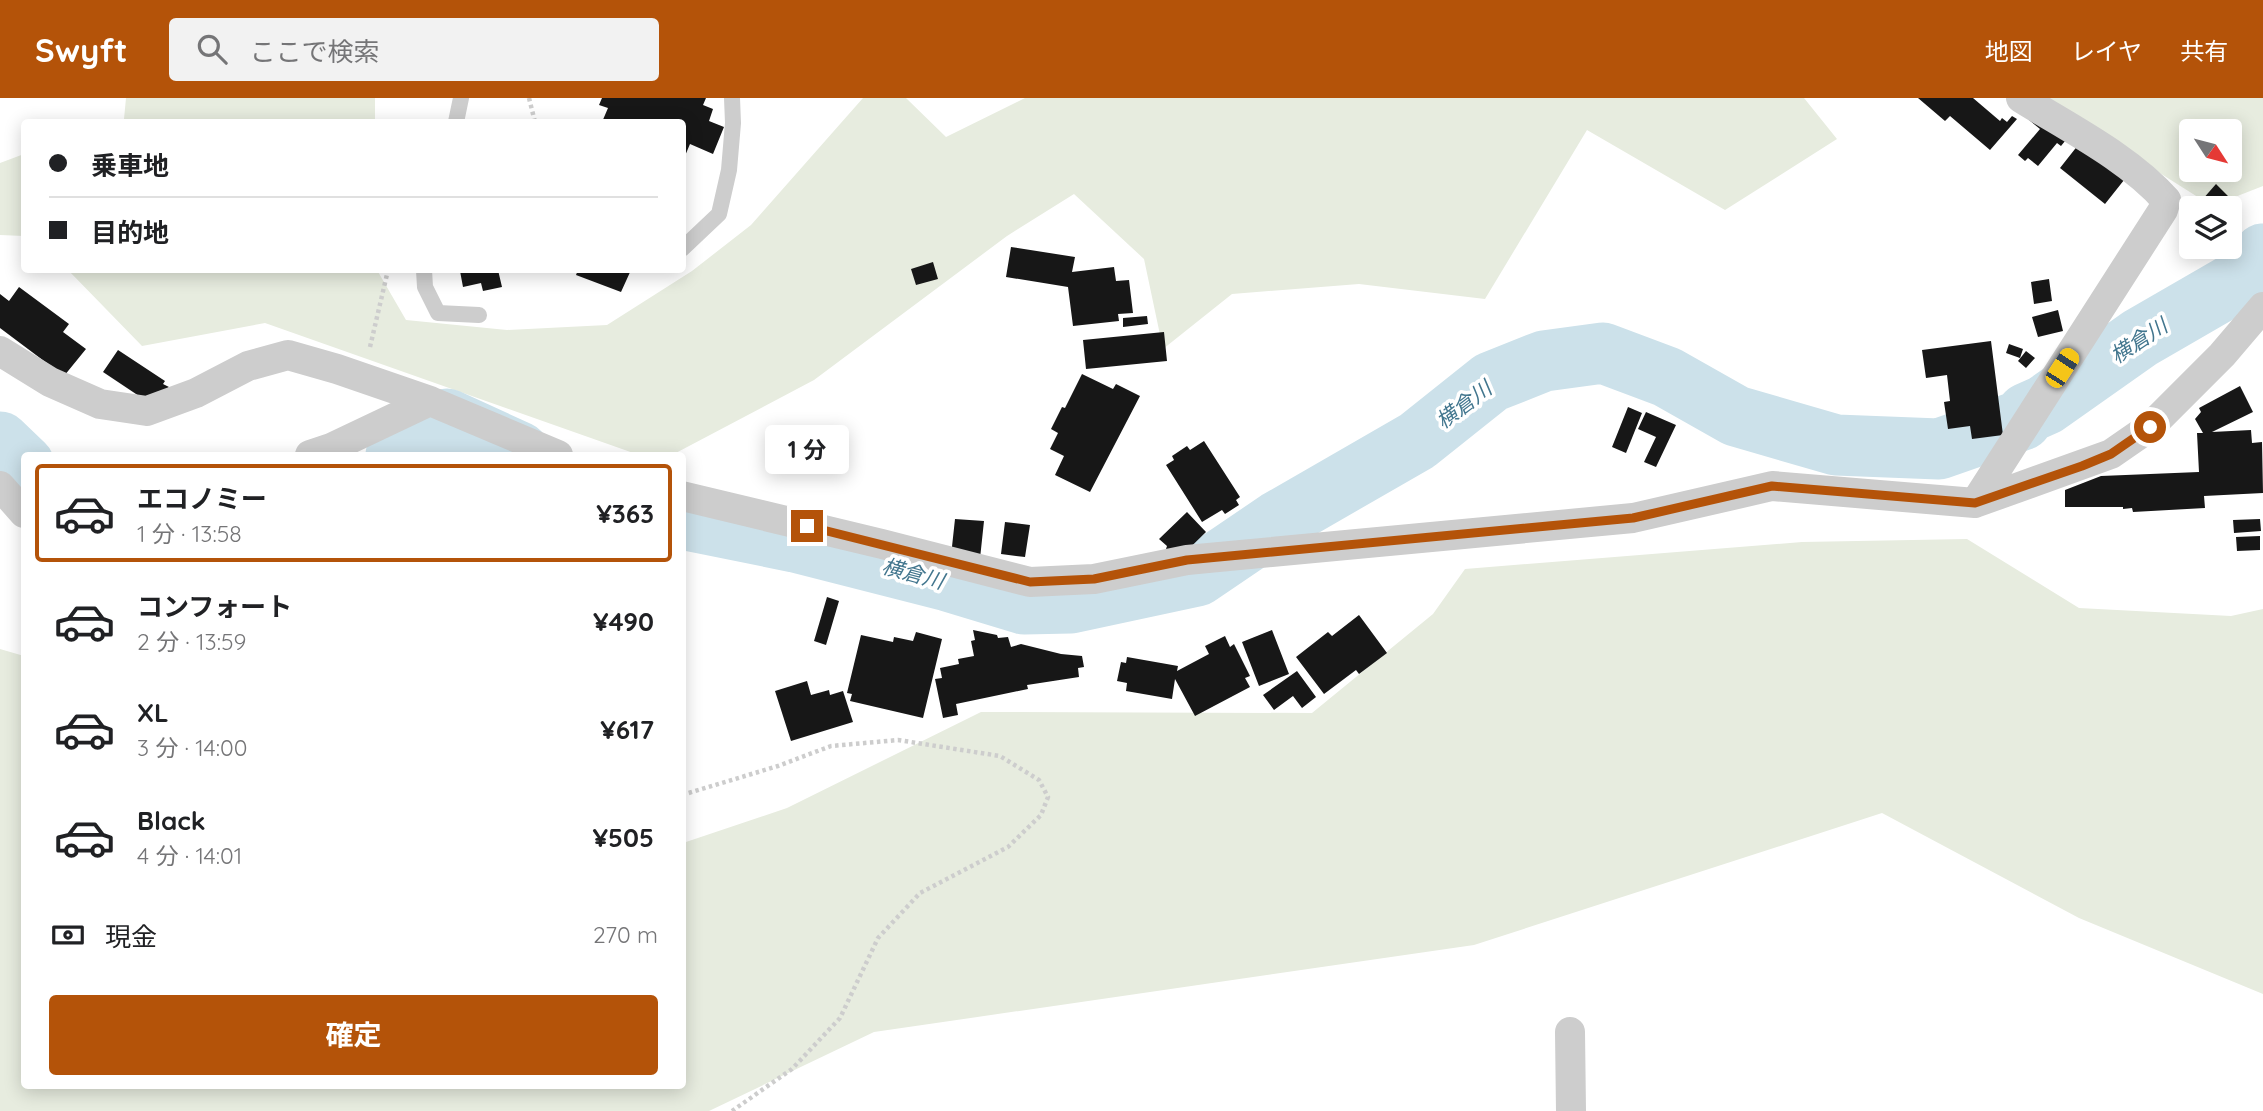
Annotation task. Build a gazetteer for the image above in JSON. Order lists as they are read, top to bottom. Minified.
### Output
{"water":["横倉川"],"north":"bottom right","page":{"header":"Swyft","search":"ここで検索","nav":["地図","レイヤ","共有"],"banner":["乗車地","目的地"],"bubble":"1 分","list":[{"name":"エコノミー","note":"1 分 · 13:58","value":"¥363"},{"name":"コンフォート","note":"2 分 · 13:59","value":"¥490"},{"name":"XL","note":"3 分 · 14:00","value":"¥617"},{"name":"Black","note":"4 分 · 14:01","value":"¥505"}],"pay":["現金","270 m"],"buttons":"確定"}}
